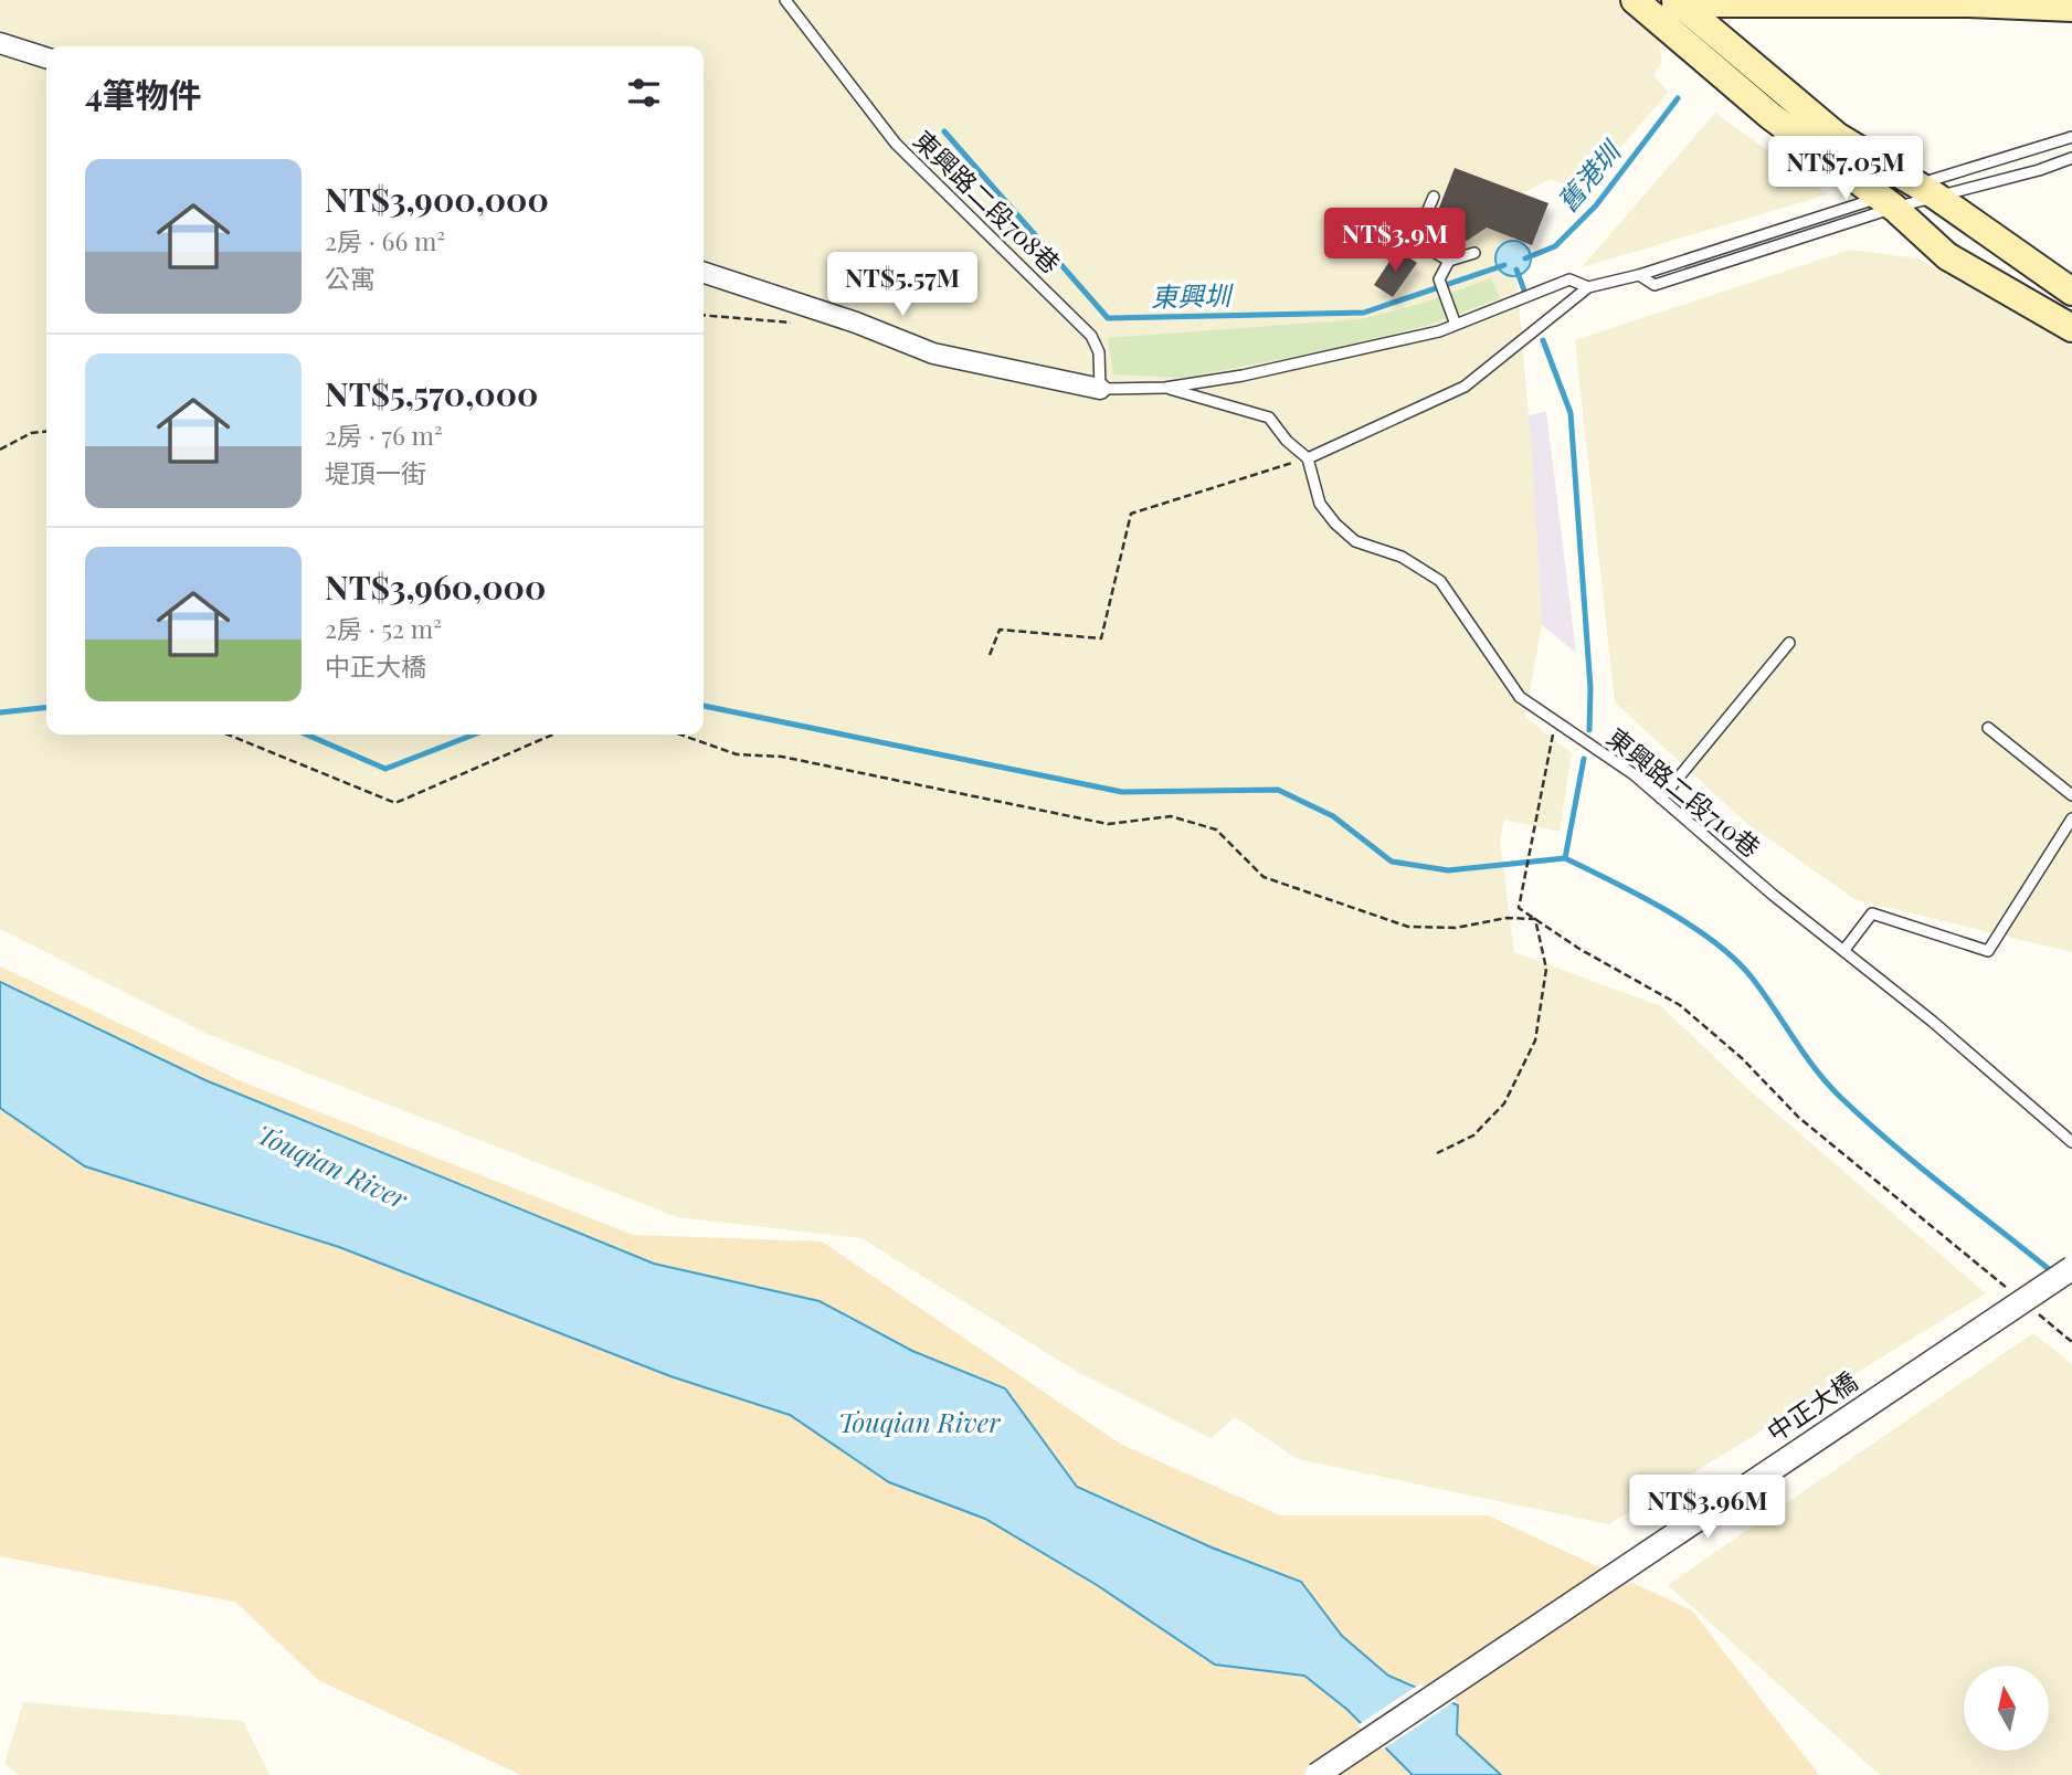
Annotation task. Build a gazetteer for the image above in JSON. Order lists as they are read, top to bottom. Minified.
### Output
{"streets":{"street":["中正大橋"],"lane":["東興路二段708巷","東興路二段710巷"]},"water":["舊港圳","東興圳","Touqian River"],"north":"top","page":{"heading":"4筆物件","price":["NT$7.05M","NT$3.9M","NT$5.57M","NT$3.96M"],"list":[{"name":"NT$3,900,000","note":"2房 · 66 m² · 公寓"},{"name":"NT$5,570,000","note":"2房 · 76 m² · 堤頂一街"},{"name":"NT$3,960,000","note":"2房 · 52 m² · 中正大橋"}]}}
